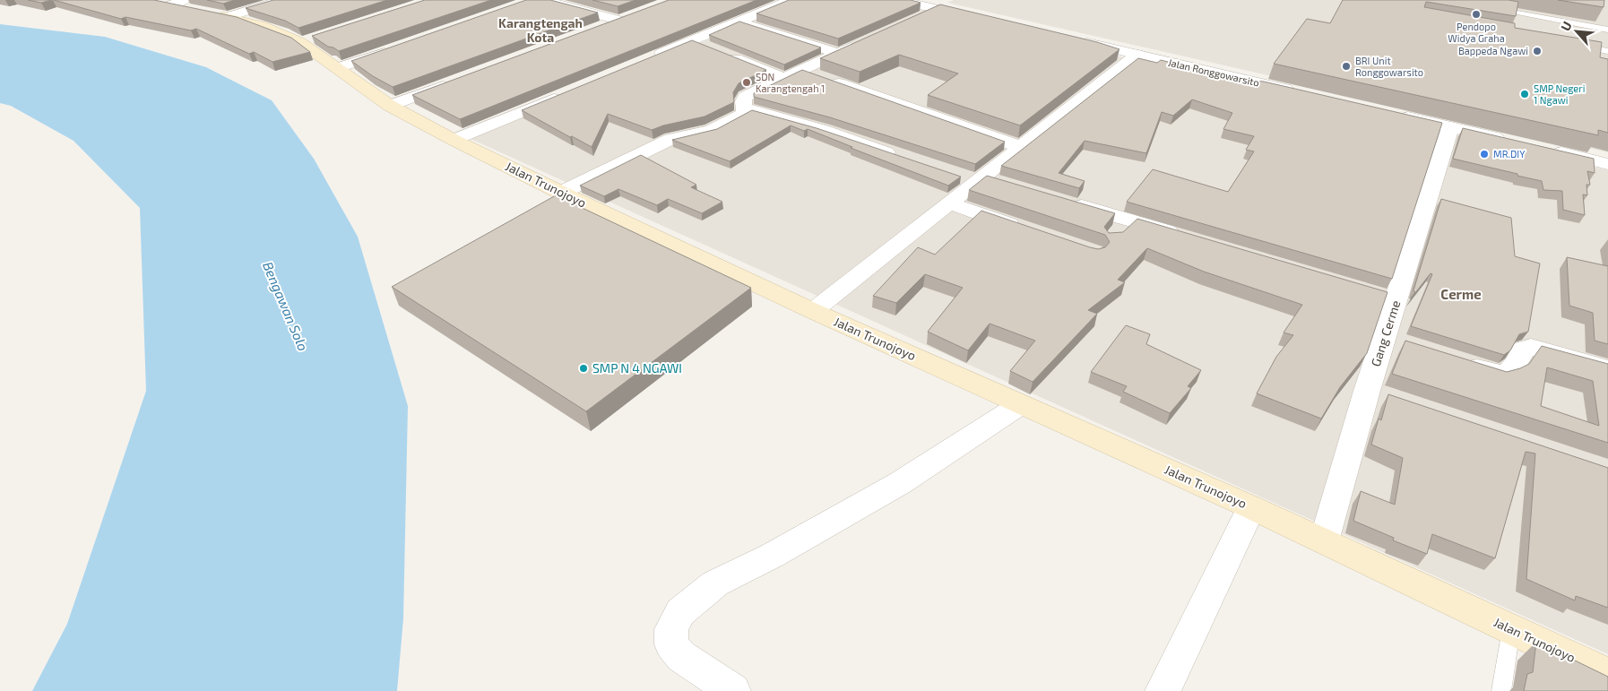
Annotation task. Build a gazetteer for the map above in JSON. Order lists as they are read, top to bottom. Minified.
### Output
{"streets":{"main road":["Jalan Trunojoyo"],"street":["Jalan Ronggowarsito","Gang Cerme"]},"crossings":[["Jalan Trunojoyo","Gang Cerme"]],"districts":["Karangtengah Kota","Cerme"],"water":["Bengawan Solo"],"places":["Pendopo Widya Graha","Bappeda Ngawi","BRI Unit Ronggowarsito","SDN Karangtengah 1","SMP Negeri 1 Ngawi","MR.DIY","SMP N 4 NGAWI"],"north":"top left"}
